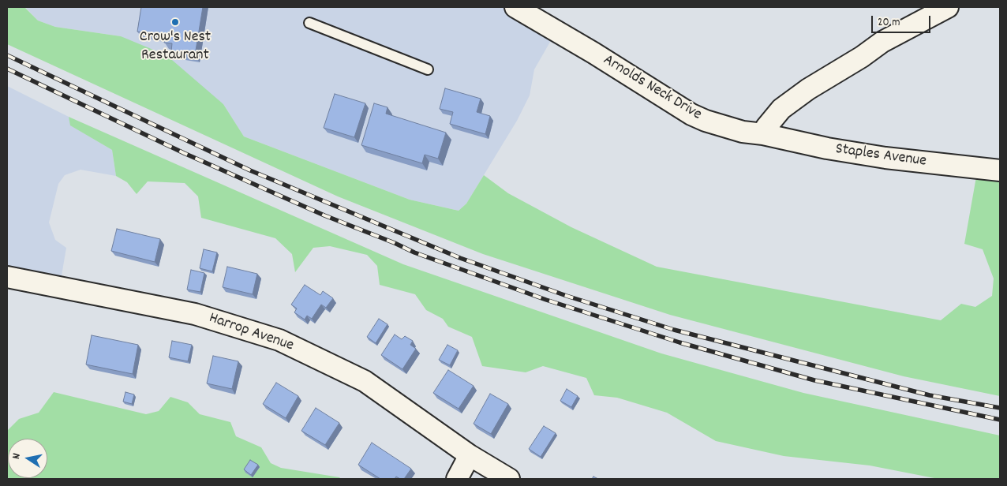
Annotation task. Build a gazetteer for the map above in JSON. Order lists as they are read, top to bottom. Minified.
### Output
{"streets":{"street":["Arnolds Neck Drive","Staples Avenue","Harrop Avenue"]},"crossings":[["Arnolds Neck Drive","Staples Avenue"]],"places":["Crow's Nest Restaurant"],"scale_bar":"20 m","north":"left"}
